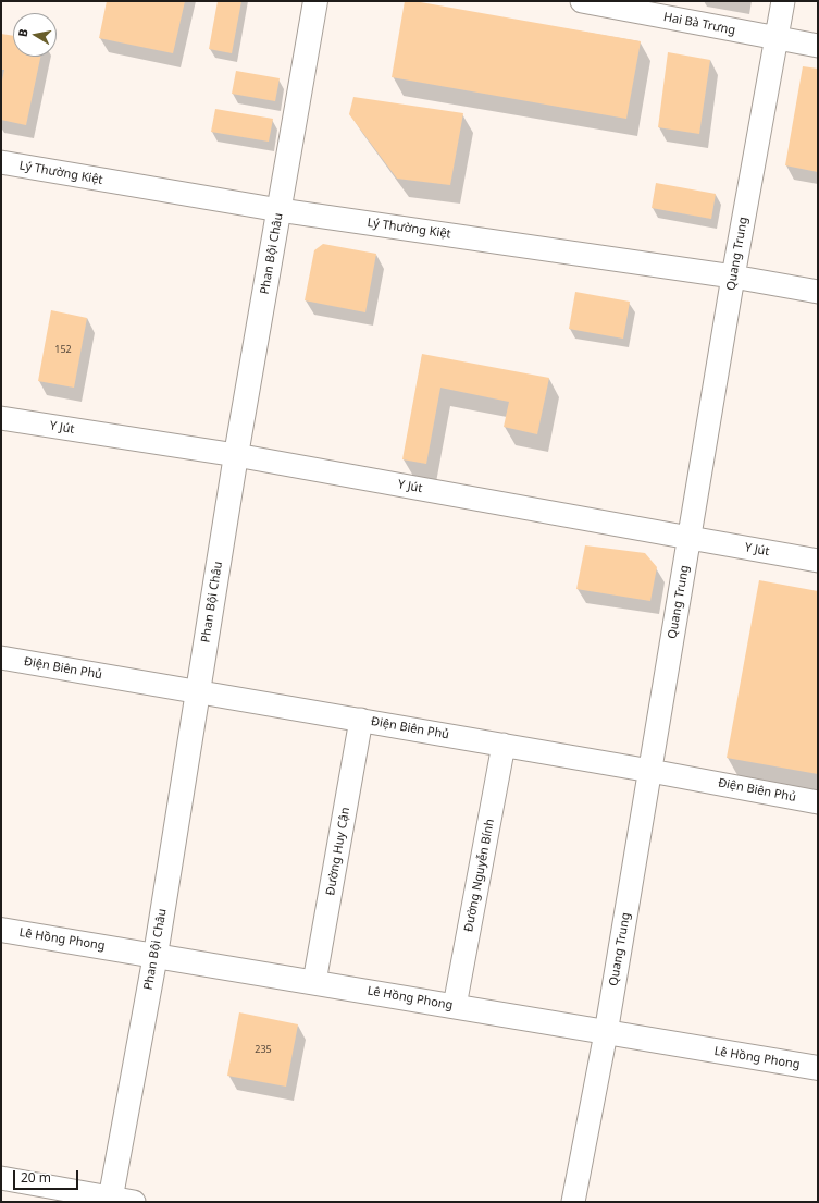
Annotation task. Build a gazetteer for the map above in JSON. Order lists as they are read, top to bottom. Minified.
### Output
{"streets":{"main road":["Phan Bội Châu","Lê Hồng Phong"],"street":["Hai Bà Trưng","Lý Thường Kiệt","Quang Trung","Y Jút","Điện Biên Phủ","Đường Huy Cận","Đường Nguyễn Bính"]},"crossings":[["Hai Bà Trưng","Quang Trung"],["Lý Thường Kiệt","Phan Bội Châu"],["Lý Thường Kiệt","Quang Trung"],["Phan Bội Châu","Y Jút"],["Phan Bội Châu","Điện Biên Phủ"],["Phan Bội Châu","Lê Hồng Phong"],["Quang Trung","Y Jút"],["Quang Trung","Điện Biên Phủ"],["Quang Trung","Lê Hồng Phong"],["Điện Biên Phủ","Đường Huy Cận"],["Điện Biên Phủ","Đường Nguyễn Bính"],["Đường Huy Cận","Lê Hồng Phong"],["Đường Nguyễn Bính","Lê Hồng Phong"]],"house_numbers":["152","235"],"scale_bar":"20 m","north":"left"}
